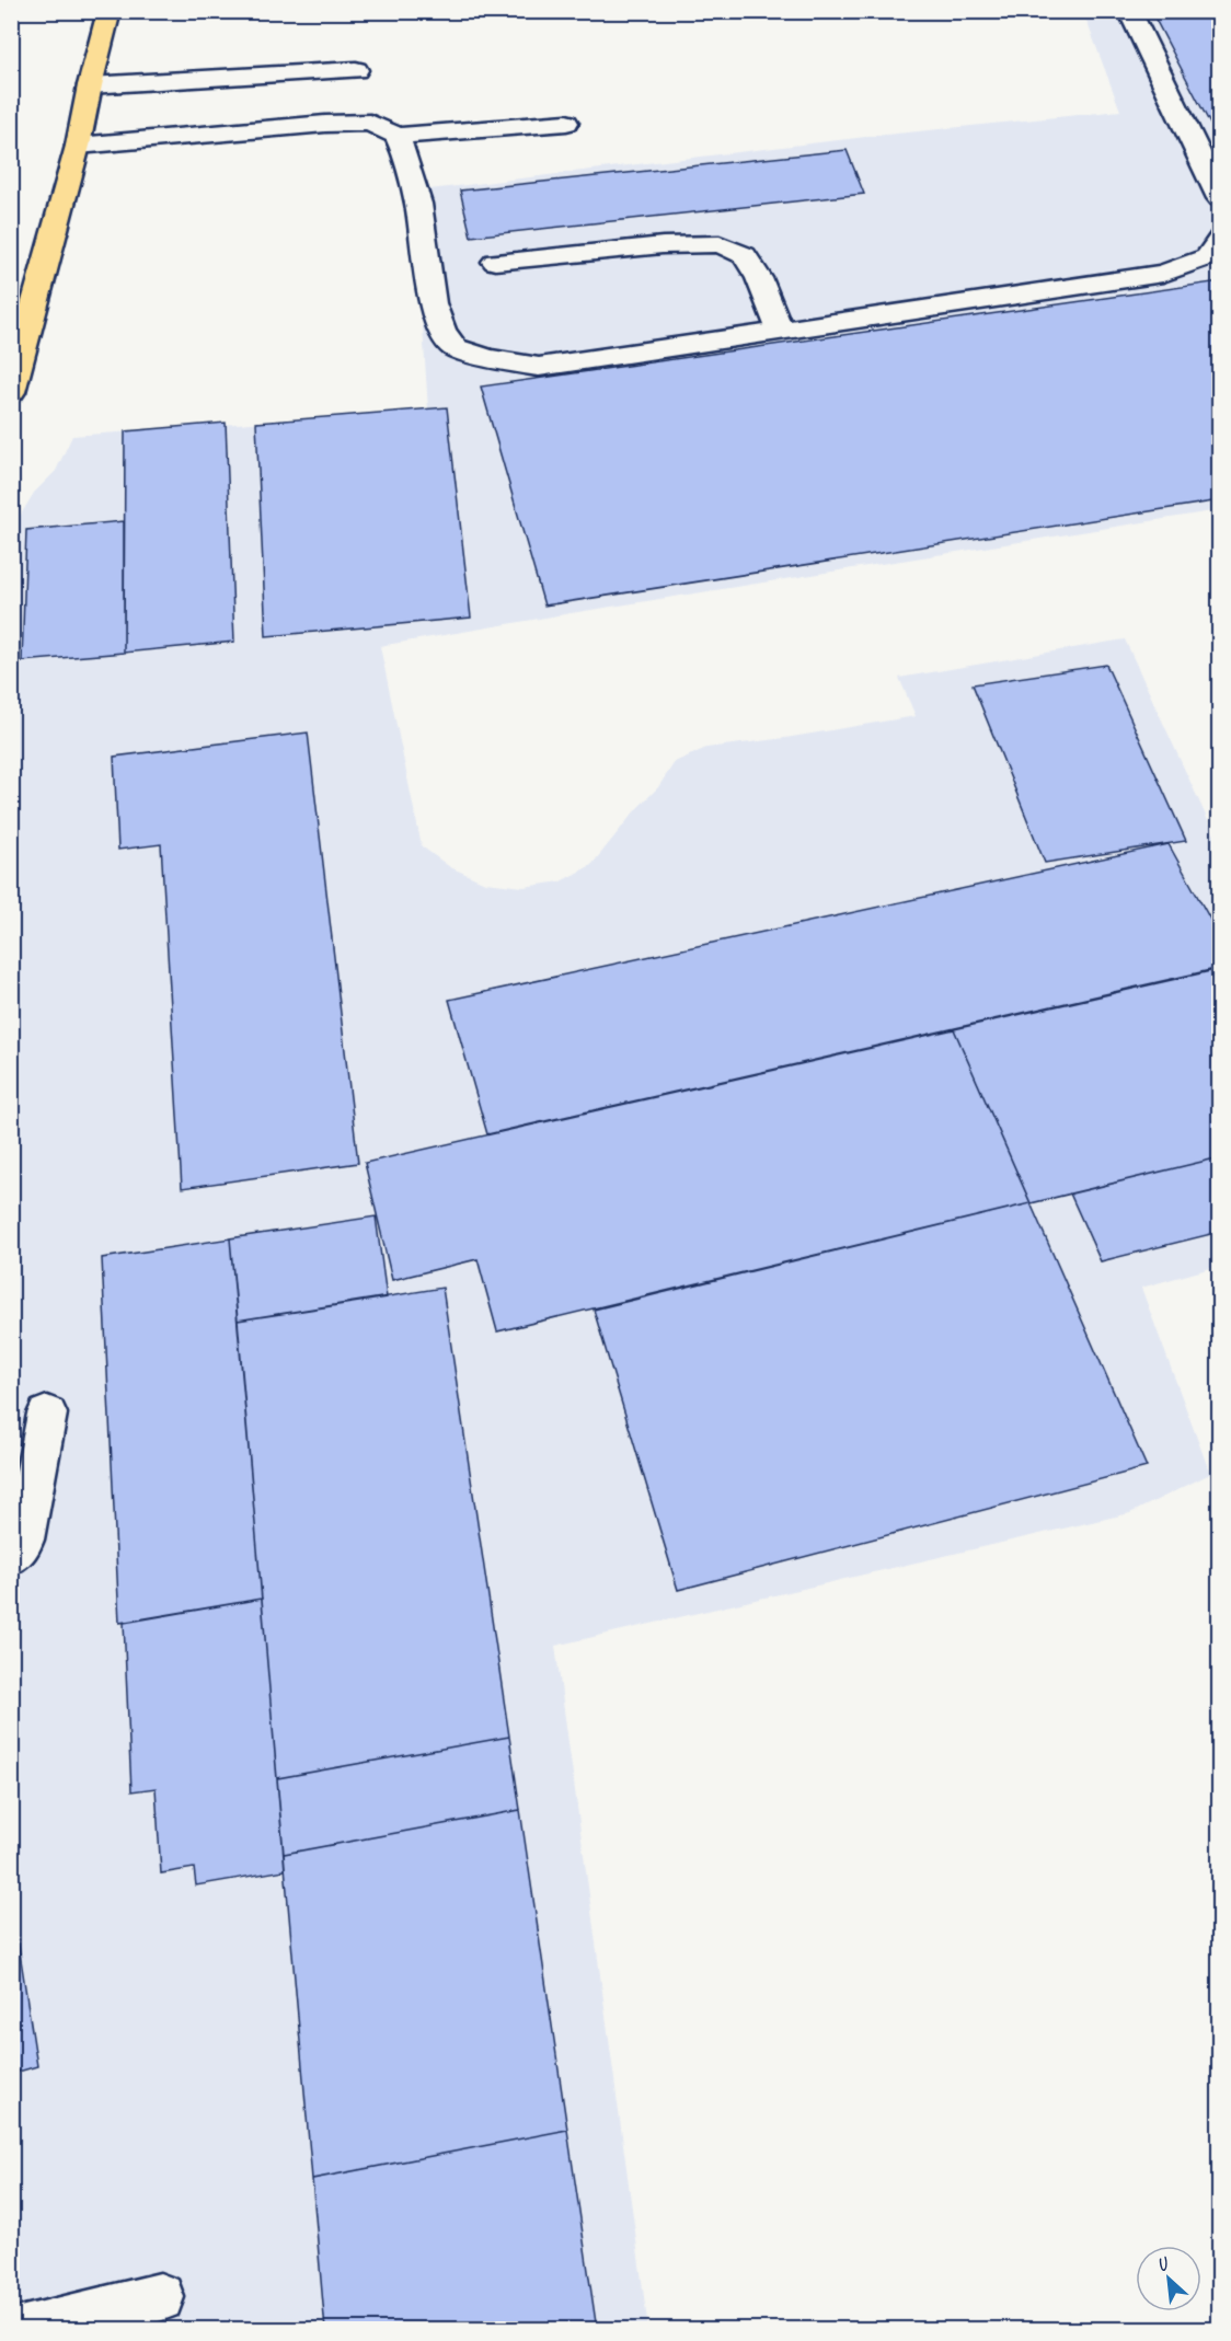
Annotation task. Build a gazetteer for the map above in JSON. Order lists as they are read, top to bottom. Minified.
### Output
{"north":"top left"}
